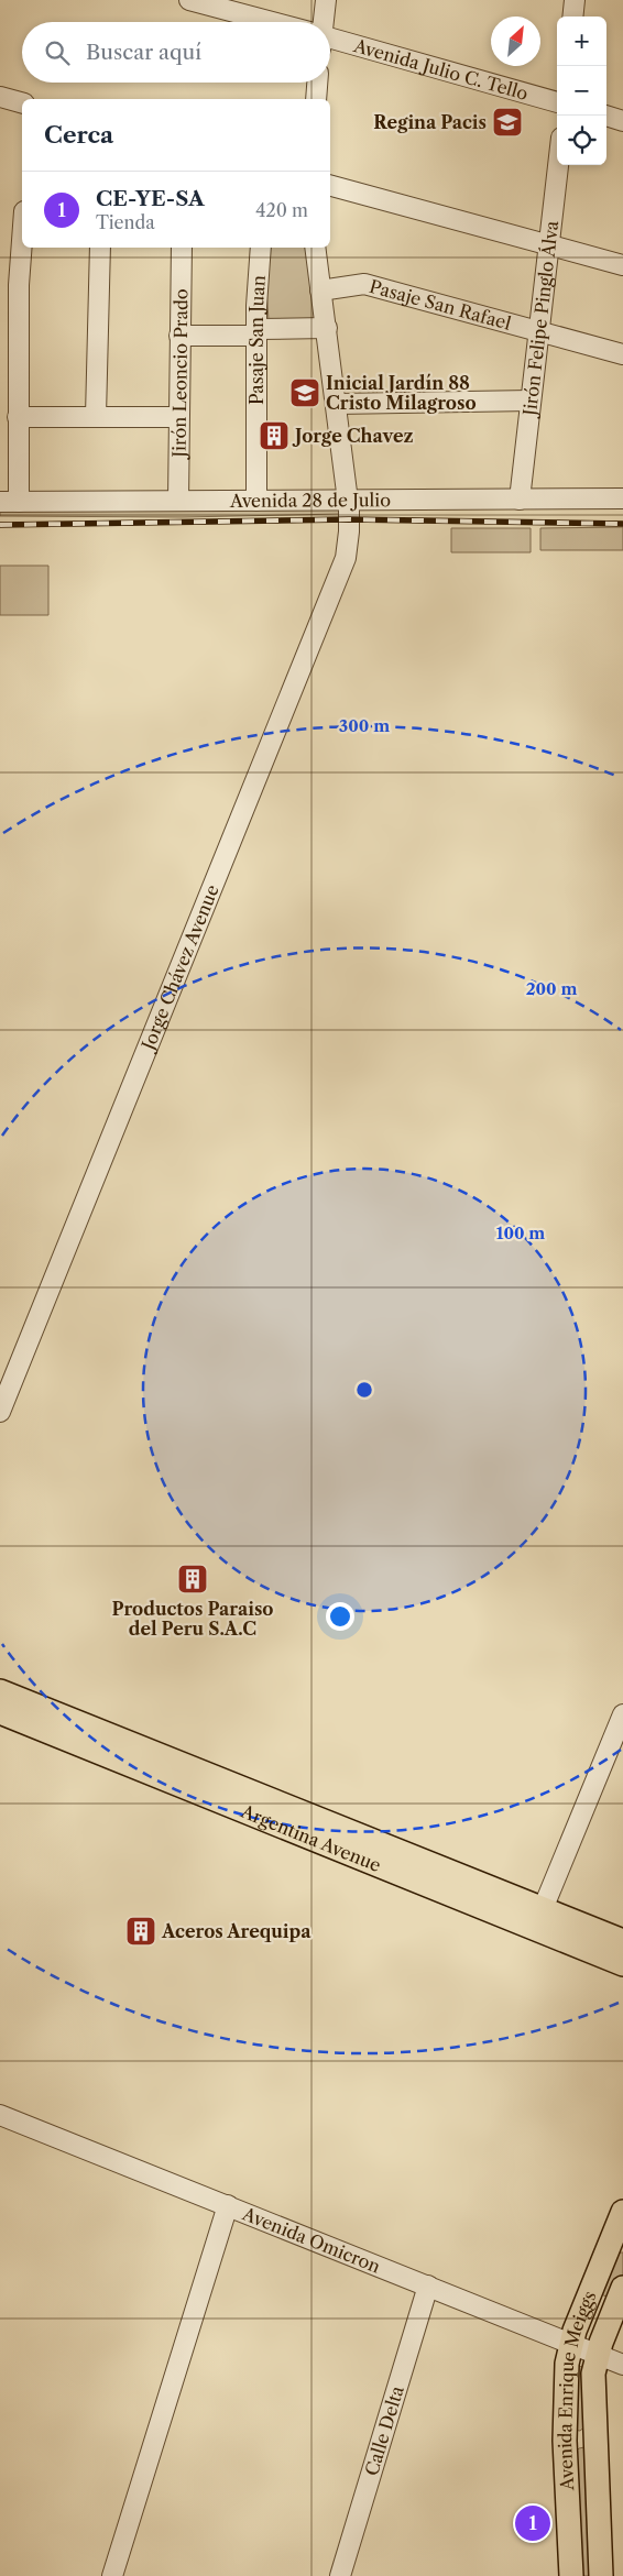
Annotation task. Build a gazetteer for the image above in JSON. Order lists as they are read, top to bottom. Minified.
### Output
{"streets":{"main road":["Argentina Avenue","Avenida Enrique Meiggs"],"street":["Avenida Julio C. Tello","Pasaje San Rafael","Jirón Felipe Pinglo Álva","Pasaje San Juan","Jirón Leoncio Prado","Avenida 28 de Julio","Jorge Chávez Avenue","Avenida Omicron","Calle Delta"]},"crossings":[["Pasaje San Rafael","Jirón Felipe Pinglo Álva"],["Pasaje San Rafael","Jorge Chávez Avenue"],["Jirón Felipe Pinglo Álva","Avenida 28 de Julio"],["Pasaje San Juan","Avenida 28 de Julio"],["Jirón Leoncio Prado","Avenida 28 de Julio"],["Avenida 28 de Julio","Jorge Chávez Avenue"],["Avenida Omicron","Avenida Enrique Meiggs"],["Avenida Omicron","Calle Delta"]],"places":{"school or university":["Regina Pacis","Inicial Jardín 88 Cristo Milagroso"],"building":["Jorge Chavez","Productos Paraiso del Peru S.A.C","Aceros Arequipa"]},"north":"top right","page":{"map_buttons":["+","−"],"search":"Buscar aquí","heading":"Cerca","list":[{"mark":"1","name":"CE-YE-SA","note":"Tienda","value":"420 m"}],"pins":"1"},"rings":["300 m","200 m","100 m"]}
